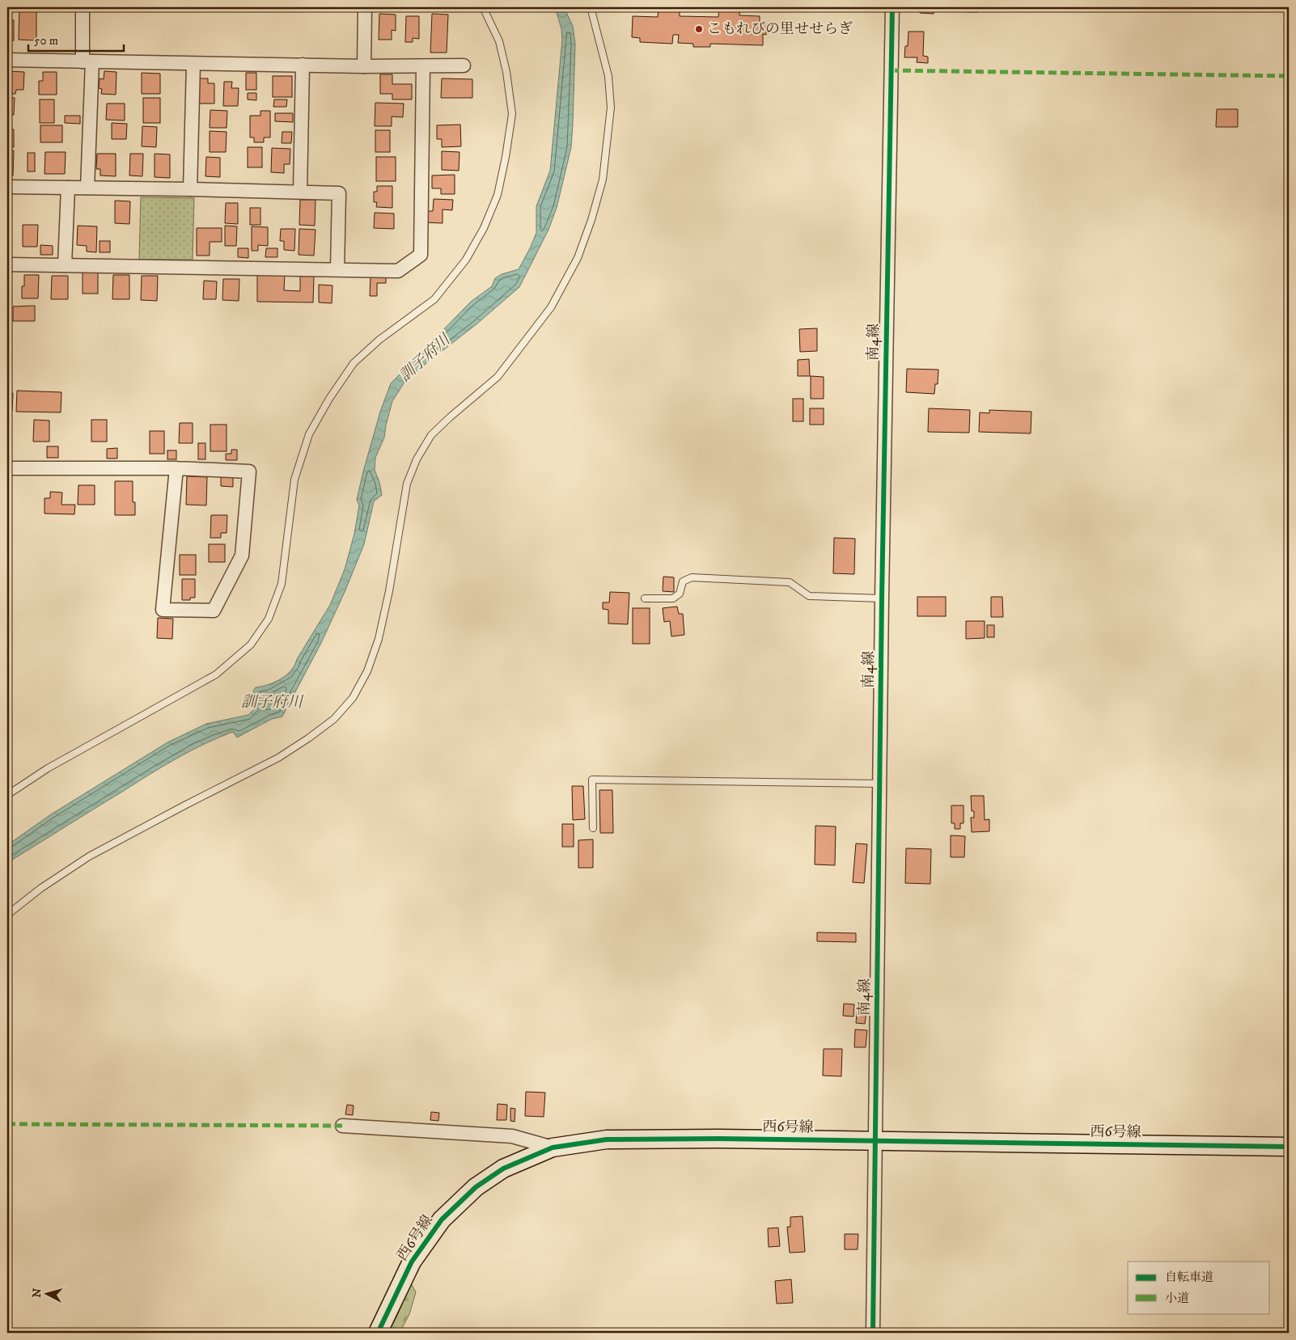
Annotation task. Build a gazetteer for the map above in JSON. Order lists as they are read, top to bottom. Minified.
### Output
{"streets":{"street":["南4線","西6号線"]},"crossings":[["南4線","西6号線"]],"water":["訓子府川"],"places":["こもれびの里せせらぎ"],"legend":["自転車道","小道"],"scale_bar":"50 m","north":"left"}
